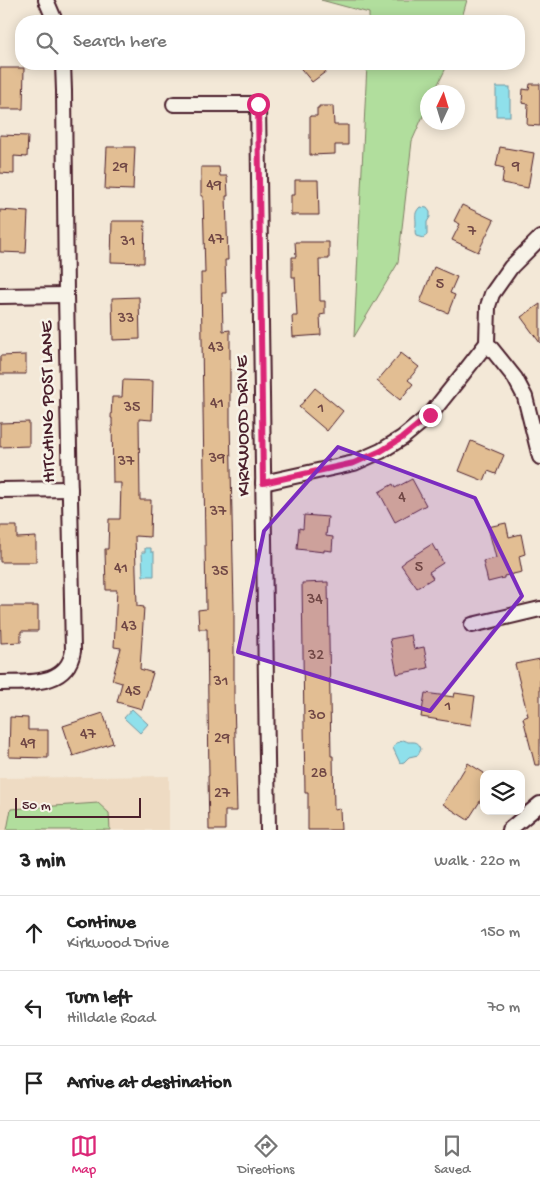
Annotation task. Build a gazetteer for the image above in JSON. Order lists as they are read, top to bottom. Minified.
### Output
{"streets":{"street":["HITCHING POST LANE","KIRKWOOD DRIVE"]},"house_numbers":["9","29","49","7","47","31","5","33","43","41","35","1","39","37","4","37","5","41","35","34","43","32","31","45","1","30","47","29","49","28","27"],"scale_bar":"50 m","north":"top","page":{"search":"Search here","scale":"50 m","heading":["3 min","Walk · 220 m"],"list":[["Continue","Kirkwood Drive","150 m"],["Turn left","Hilldale Road","70 m"],"Arrive at destination"],"nav":["Map","Directions","Saved"]}}
